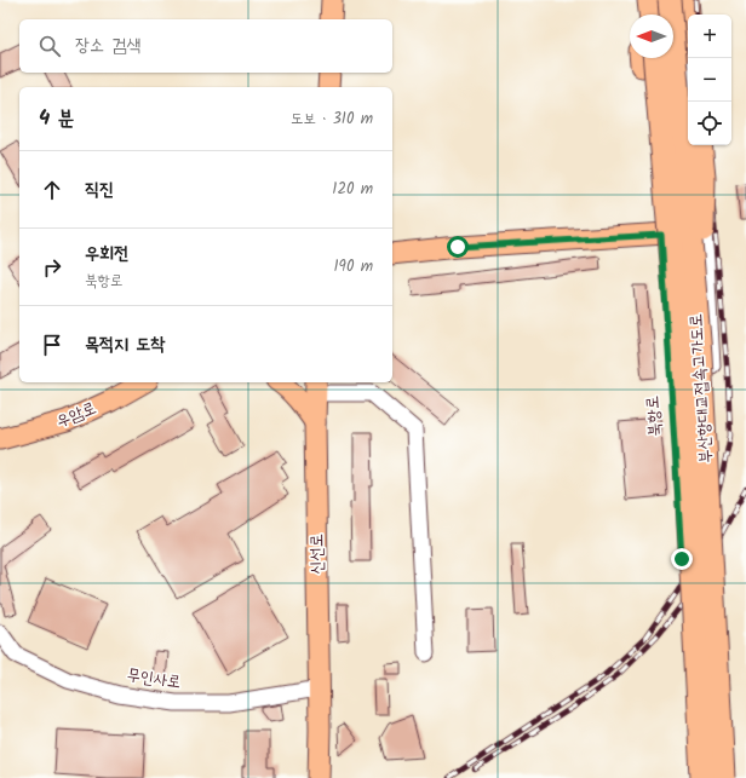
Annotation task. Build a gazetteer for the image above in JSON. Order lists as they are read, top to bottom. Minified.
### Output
{"streets":{"highway":["부산항대교접속고가도로"],"main road":["우암로","신선로"],"street":["북항로","무인사로"]},"crossings":[["신선로","무인사로"]],"north":"left","page":{"map_buttons":["+","−"],"search":"장소 검색","heading":["4 분","도보 · 310 m"],"list":[["직진","120 m"],["우회전","북항로","190 m"],"목적지 도착"]}}
